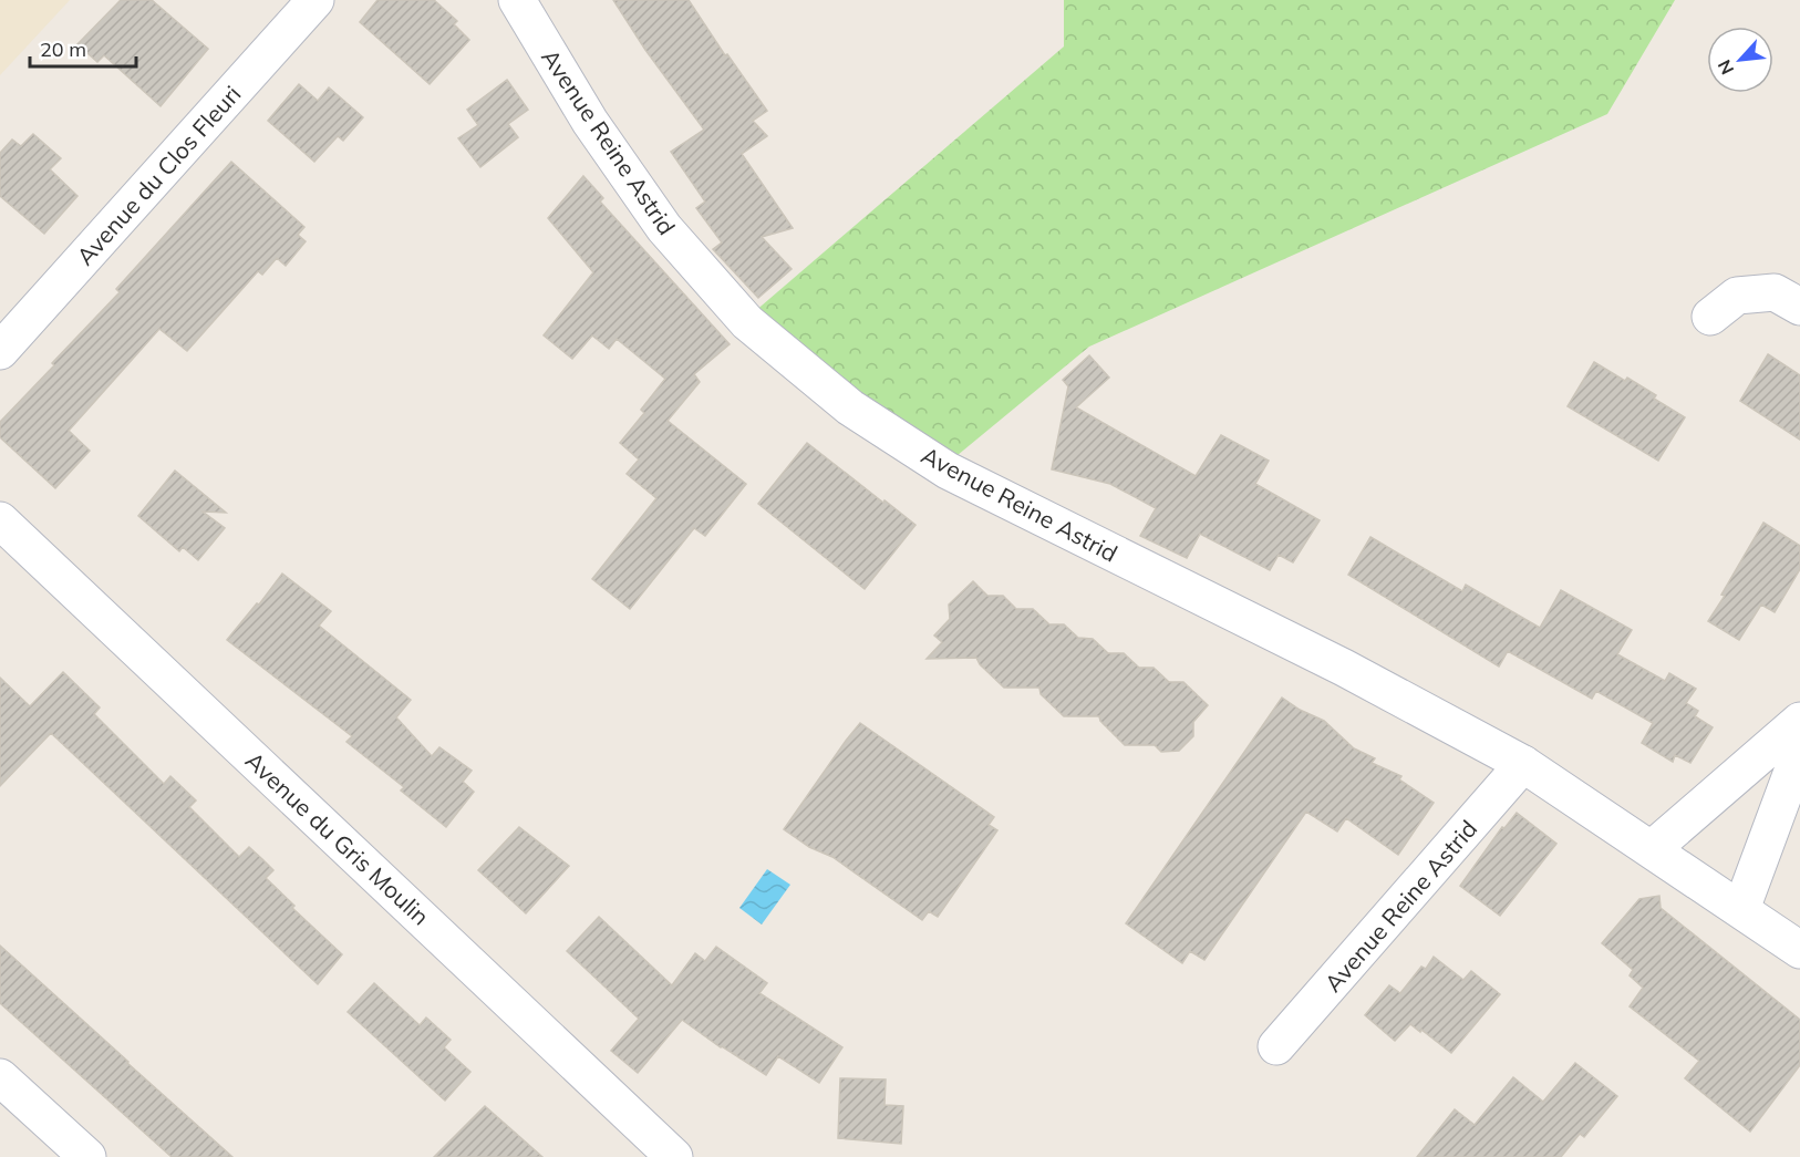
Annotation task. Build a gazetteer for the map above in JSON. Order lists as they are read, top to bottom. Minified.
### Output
{"streets":{"street":["Avenue Reine Astrid","Avenue du Clos Fleuri","Avenue du Gris Moulin"]},"scale_bar":"20 m","north":"bottom left"}
